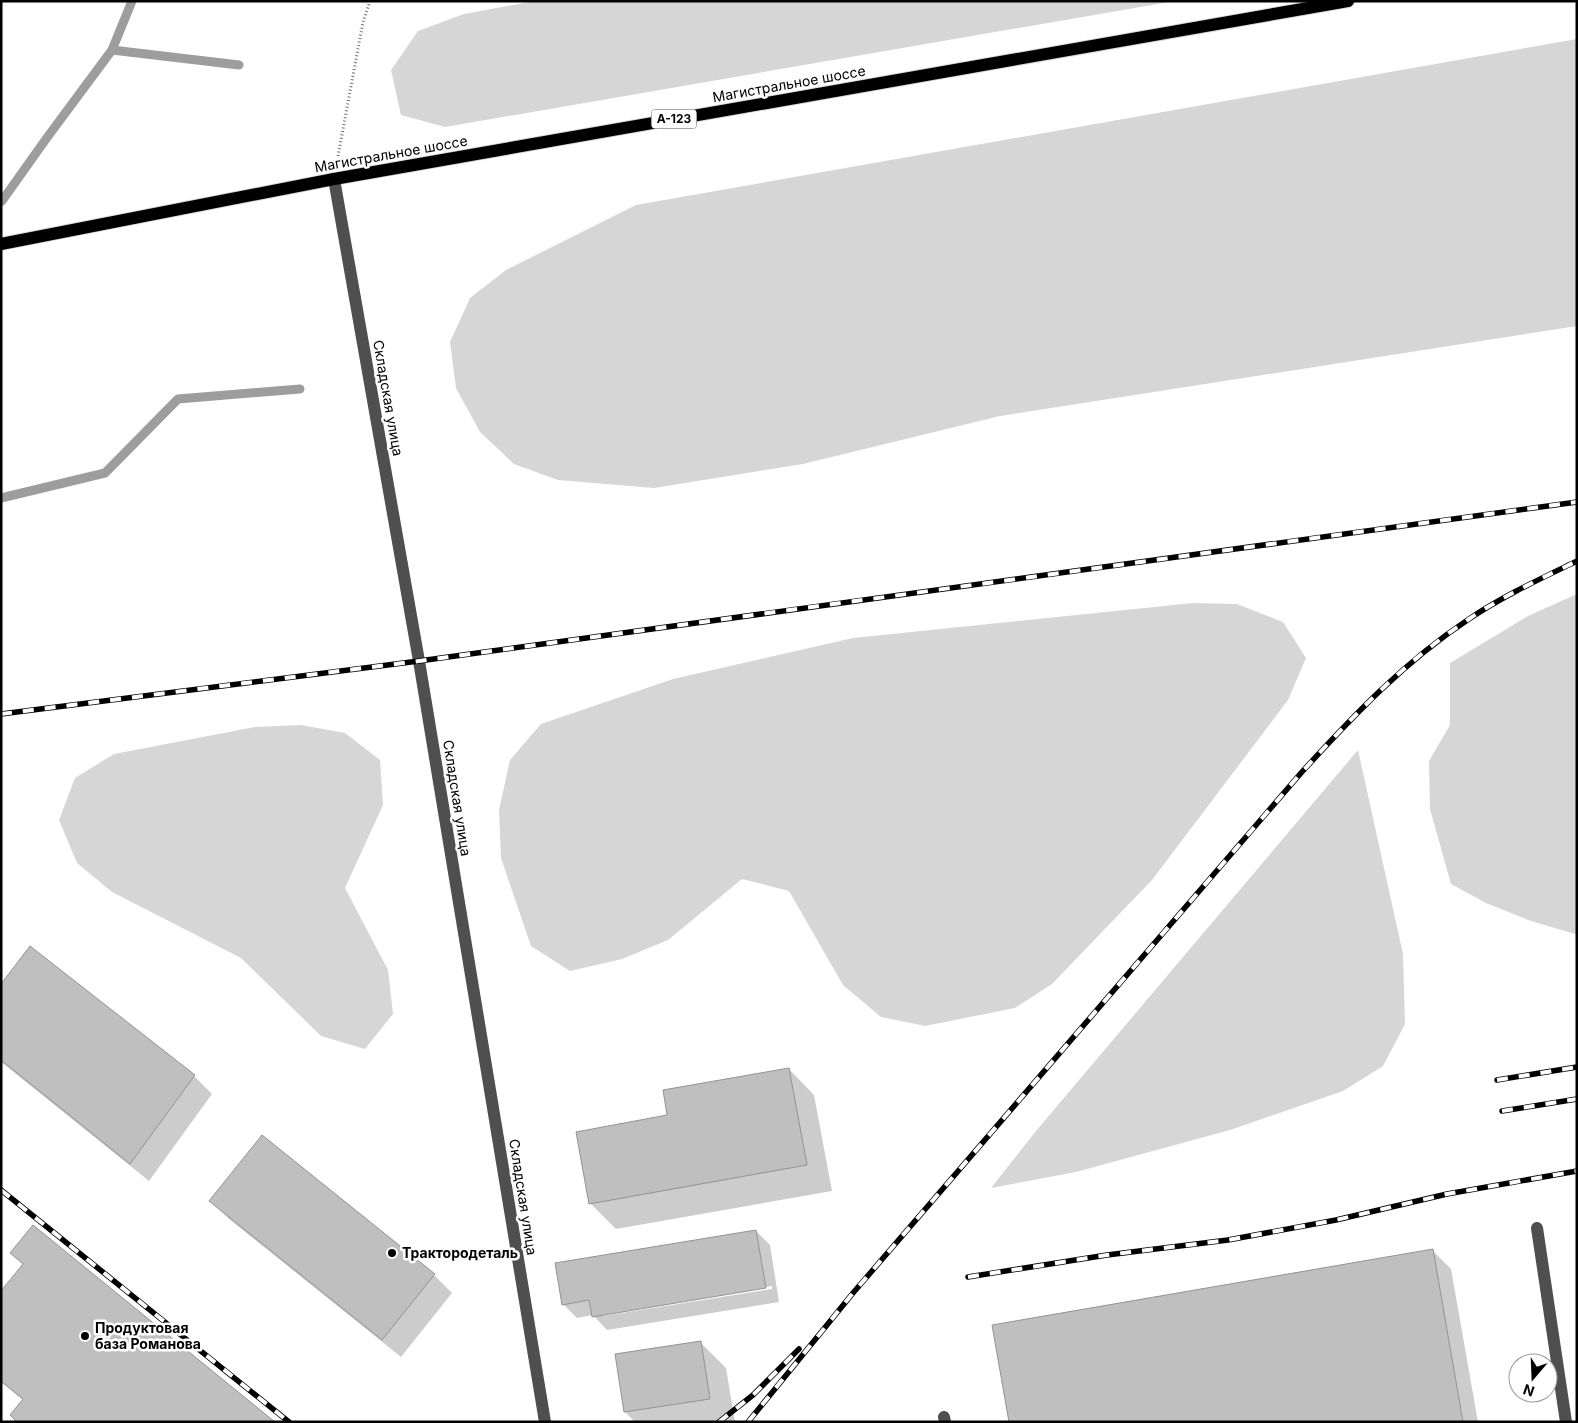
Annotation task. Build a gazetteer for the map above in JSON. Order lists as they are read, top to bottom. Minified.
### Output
{"streets":{"main road":["Магистральное шоссе","А-123"],"street":["Складская улица"]},"crossings":[["Магистральное шоссе","Складская улица"]],"places":["Трактородеталь","Продуктовая база Романова"],"north":"bottom"}
